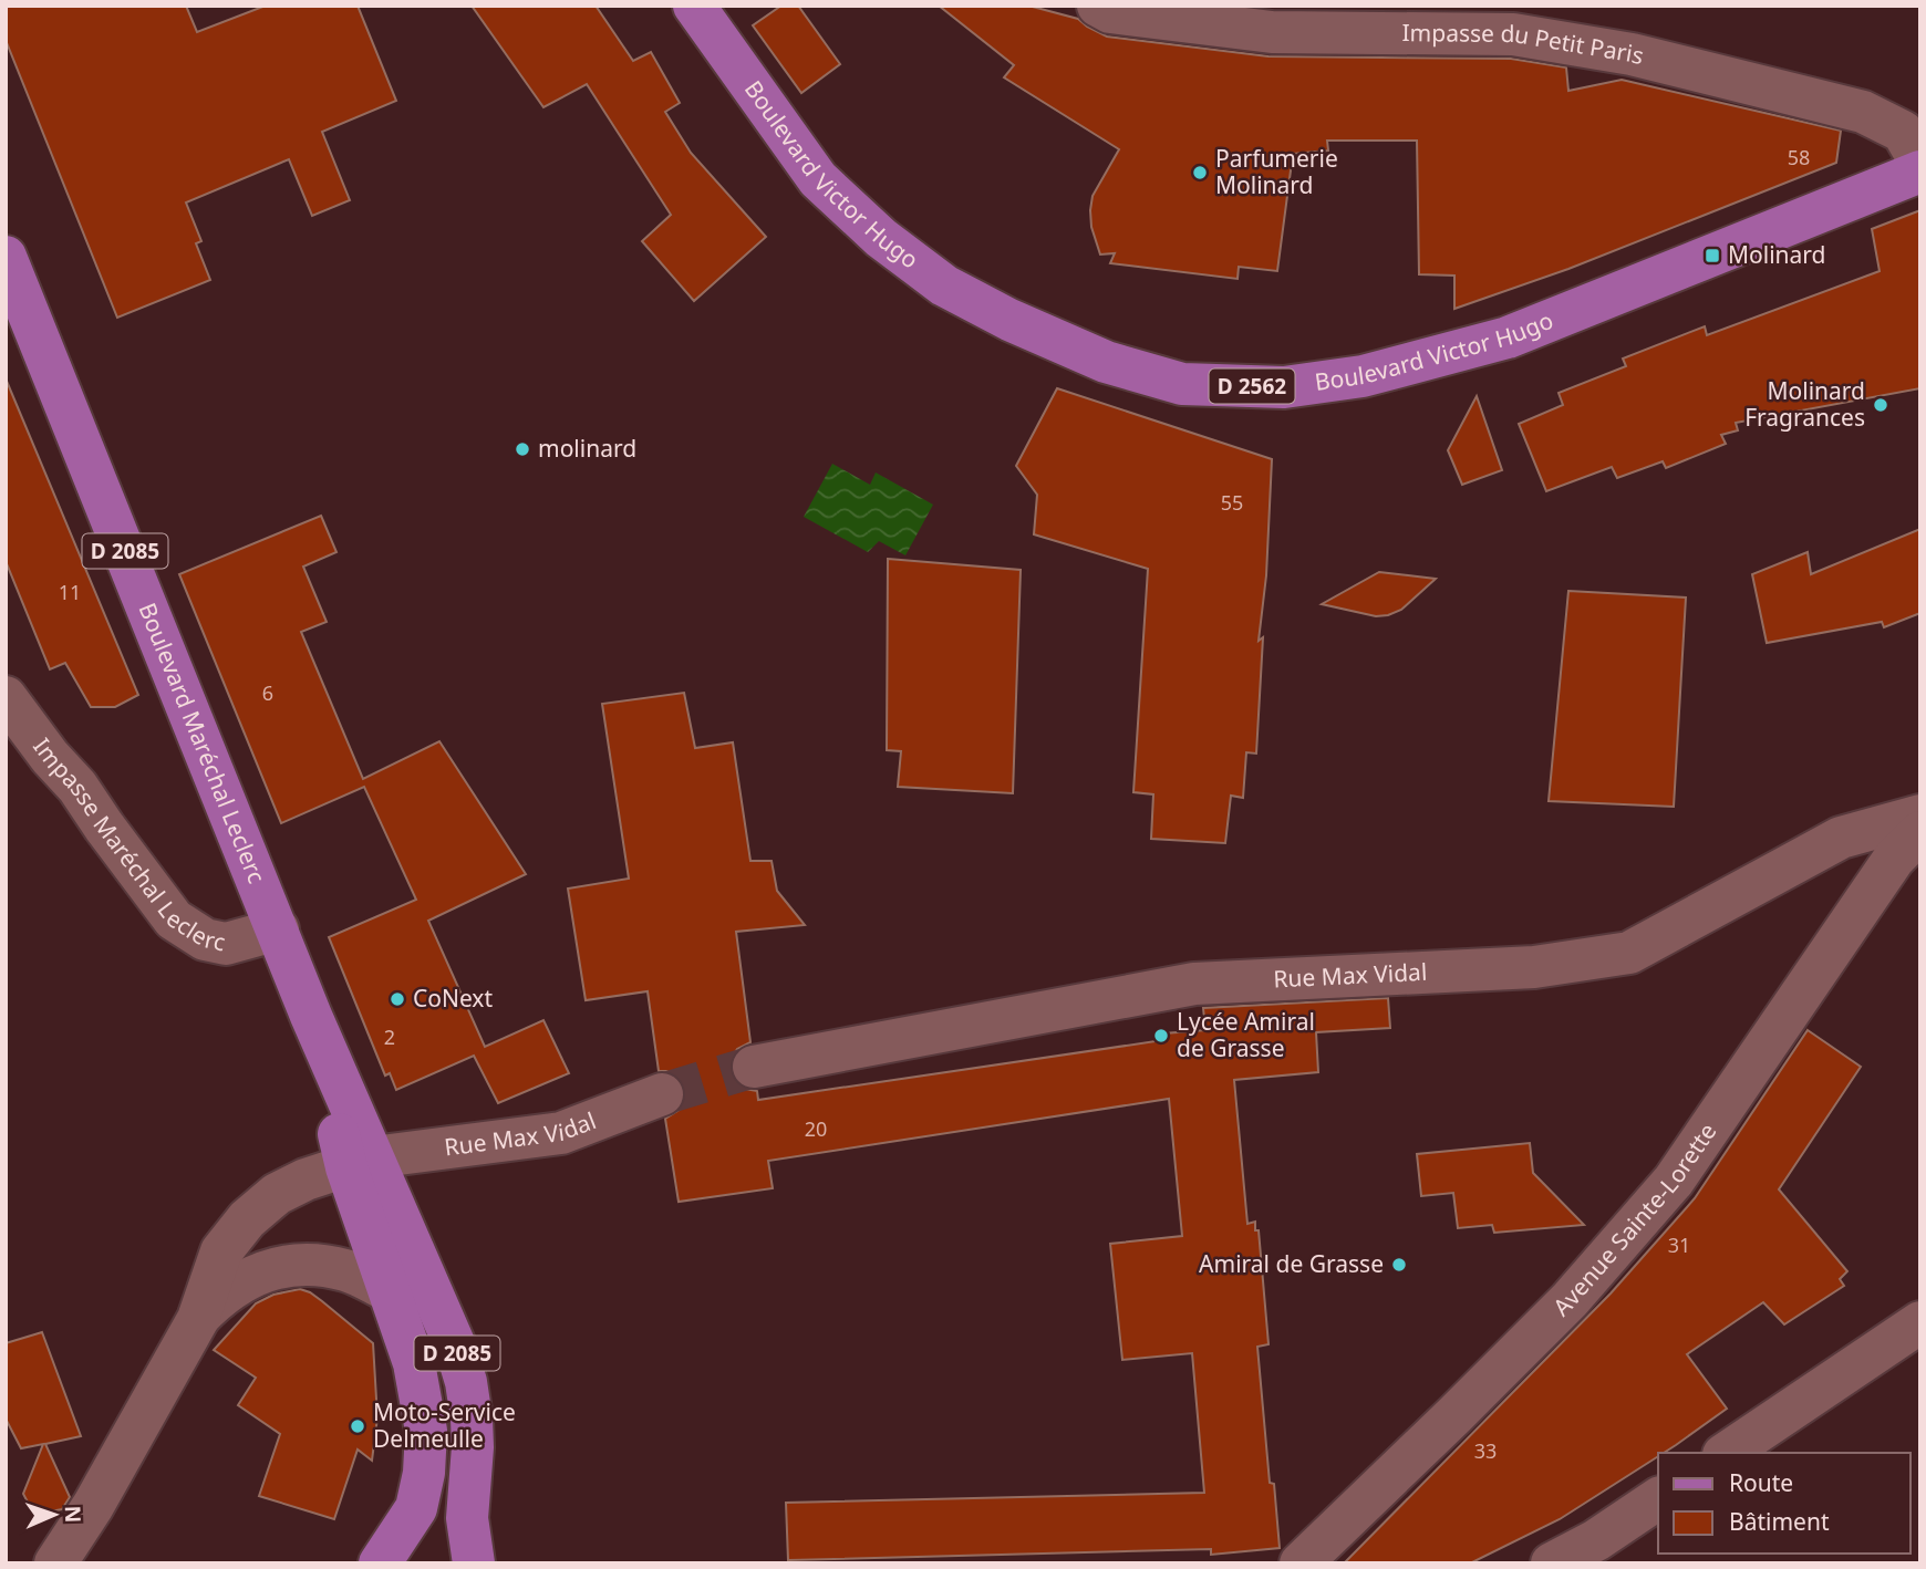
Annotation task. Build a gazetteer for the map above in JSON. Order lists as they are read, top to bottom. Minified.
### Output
{"streets":{"main road":["Boulevard Victor Hugo","D 2562","D 2085","Boulevard Maréchal Leclerc"],"street":["Impasse du Petit Paris","Impasse Maréchal Leclerc","Rue Max Vidal","Avenue Sainte-Lorette"]},"crossings":[["Boulevard Maréchal Leclerc","Impasse Maréchal Leclerc"],["Boulevard Maréchal Leclerc","Rue Max Vidal"]],"places":{"other":["Parfumerie Molinard","Molinard Fragrances","molinard","CoNext","Lycée Amiral de Grasse","Amiral de Grasse","Moto-Service Delmeulle"],"transit":["Molinard"]},"house_numbers":["58","55","11","6","2","20","31","33"],"legend":["Route","Bâtiment"],"north":"right"}
